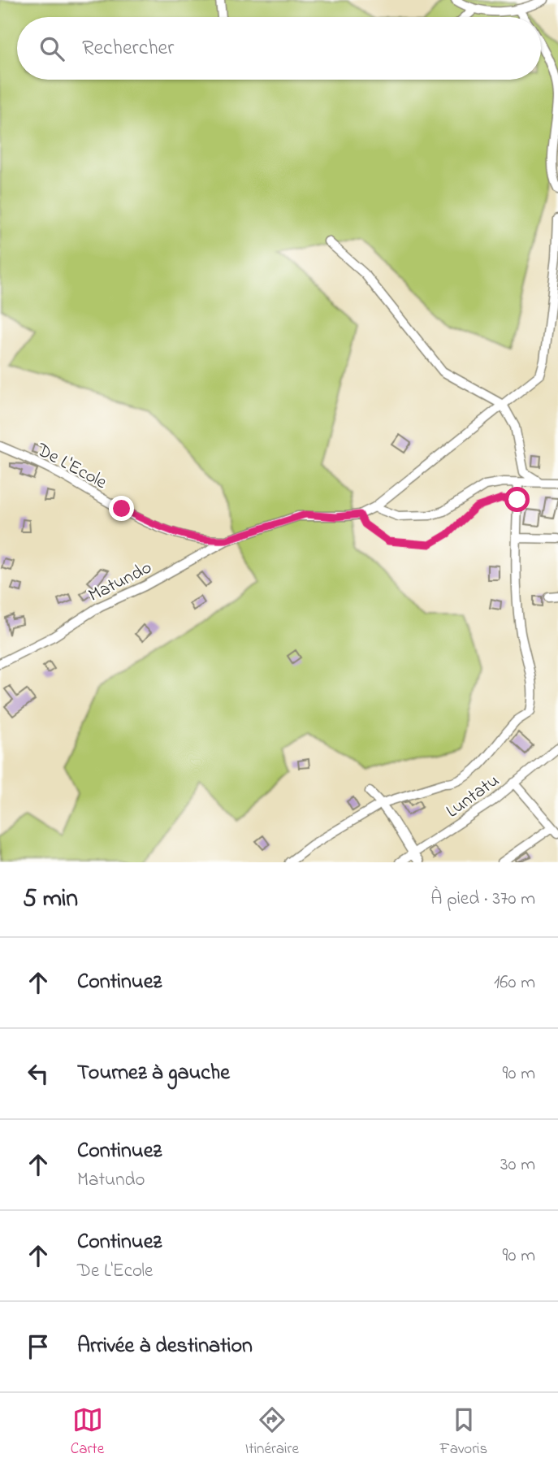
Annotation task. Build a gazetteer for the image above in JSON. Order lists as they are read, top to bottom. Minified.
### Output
{"streets":{"street":["De L'Ecole","Matundo","Luntatu"]},"crossings":[["De L'Ecole","Matundo"]],"page":{"search":"Rechercher","heading":["5 min","À pied · 370 m"],"list":[["Continuez","160 m"],["Tournez à gauche","90 m"],["Continuez","Matundo","30 m"],["Continuez","De L'Ecole","90 m"],"Arrivée à destination"],"nav":["Carte","Itinéraire","Favoris"]}}
